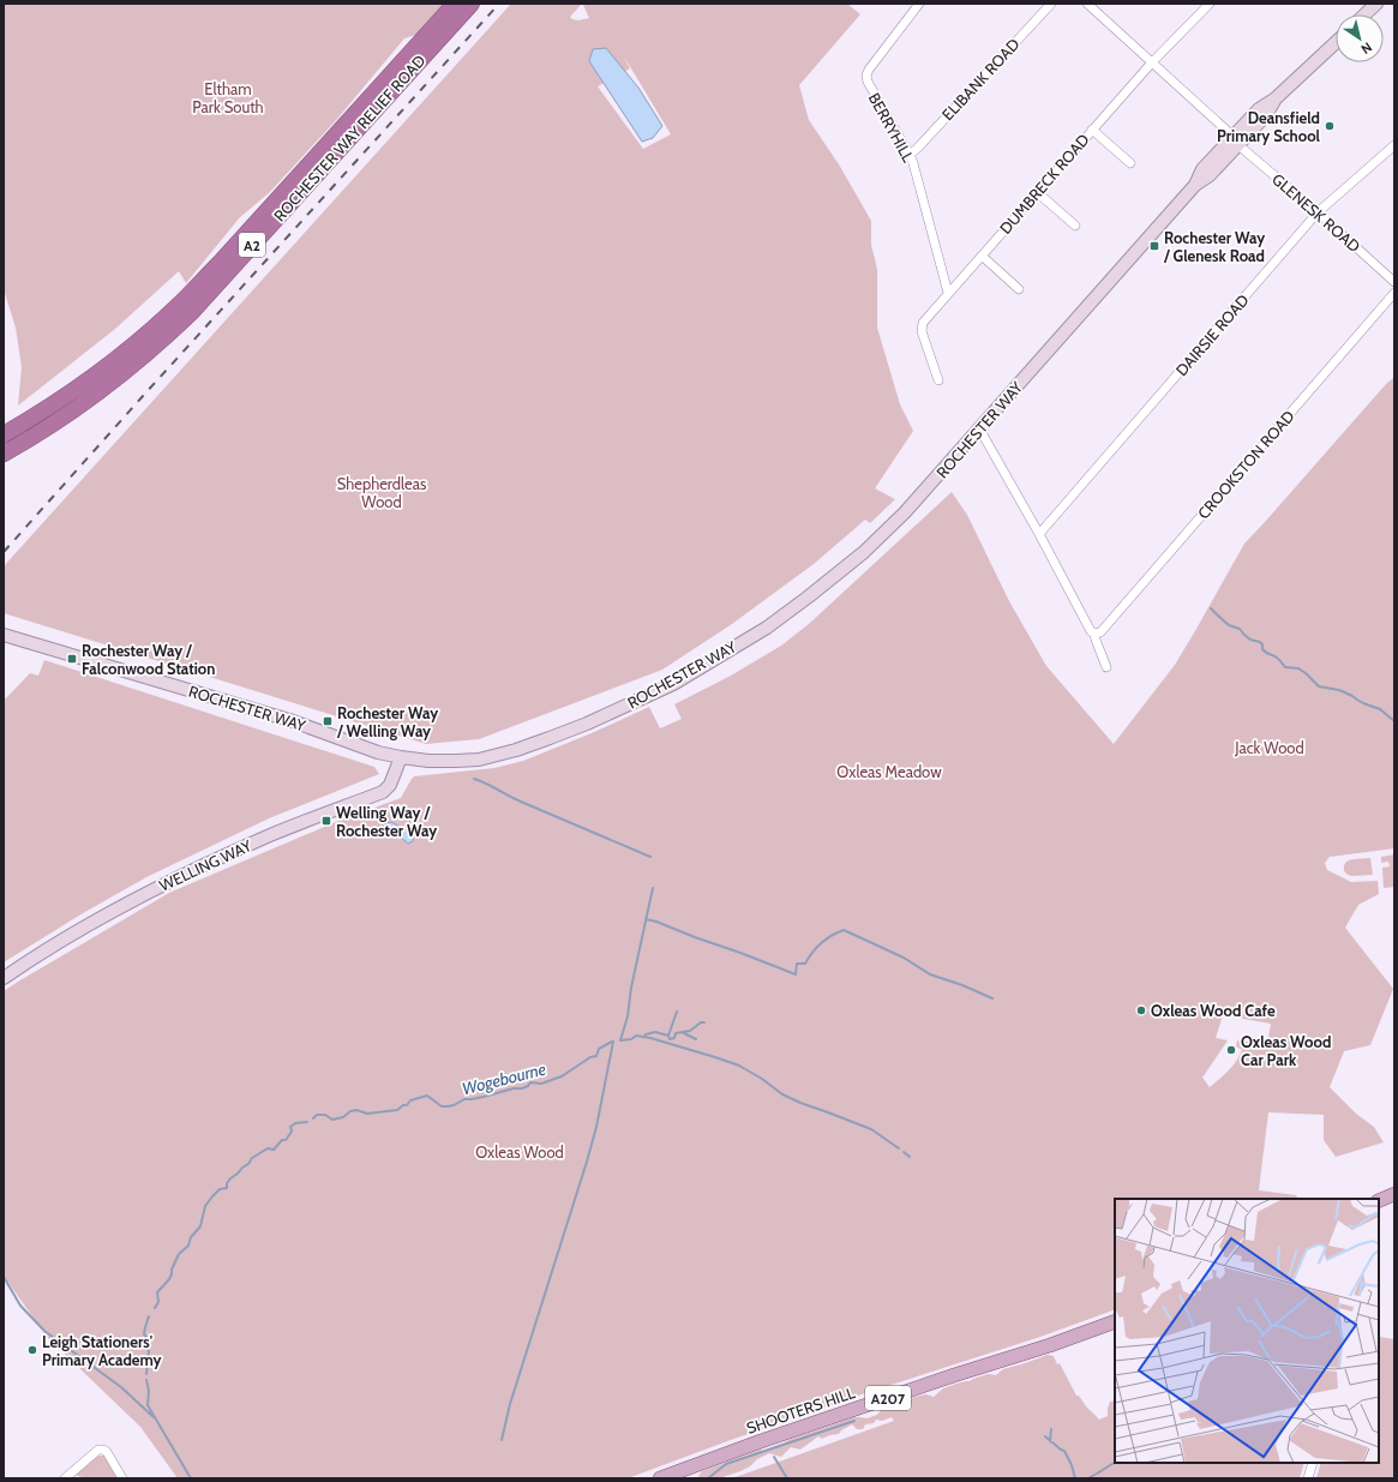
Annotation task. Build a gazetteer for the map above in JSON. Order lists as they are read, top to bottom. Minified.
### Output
{"streets":{"highway":["ROCHESTER WAY RELIEF ROAD","A2"],"main road":["A207","SHOOTERS HILL"],"street":["ELIBANK ROAD","BERRYHILL","DUMBRECK ROAD","GLENESK ROAD","DAIRSIE ROAD","ROCHESTER WAY","CROOKSTON ROAD","WELLING WAY"]},"crossings":[["ELIBANK ROAD","BERRYHILL"],["BERRYHILL","DUMBRECK ROAD"],["DUMBRECK ROAD","GLENESK ROAD"],["GLENESK ROAD","DAIRSIE ROAD"],["GLENESK ROAD","ROCHESTER WAY"],["ROCHESTER WAY","WELLING WAY"]],"water":["Wogebourne"],"parks":["Eltham Park South","Shepherdleas Wood","Jack Wood","Oxleas Meadow","Oxleas Wood"],"places":{"other":["Deansfield Primary School","Oxleas Wood Cafe","Oxleas Wood Car Park","Leigh Stationers' Primary Academy"],"transit":["Rochester Way / Glenesk Road","Rochester Way / Falconwood Station","Rochester Way / Welling Way","Welling Way / Rochester Way"]},"north":"bottom right"}
